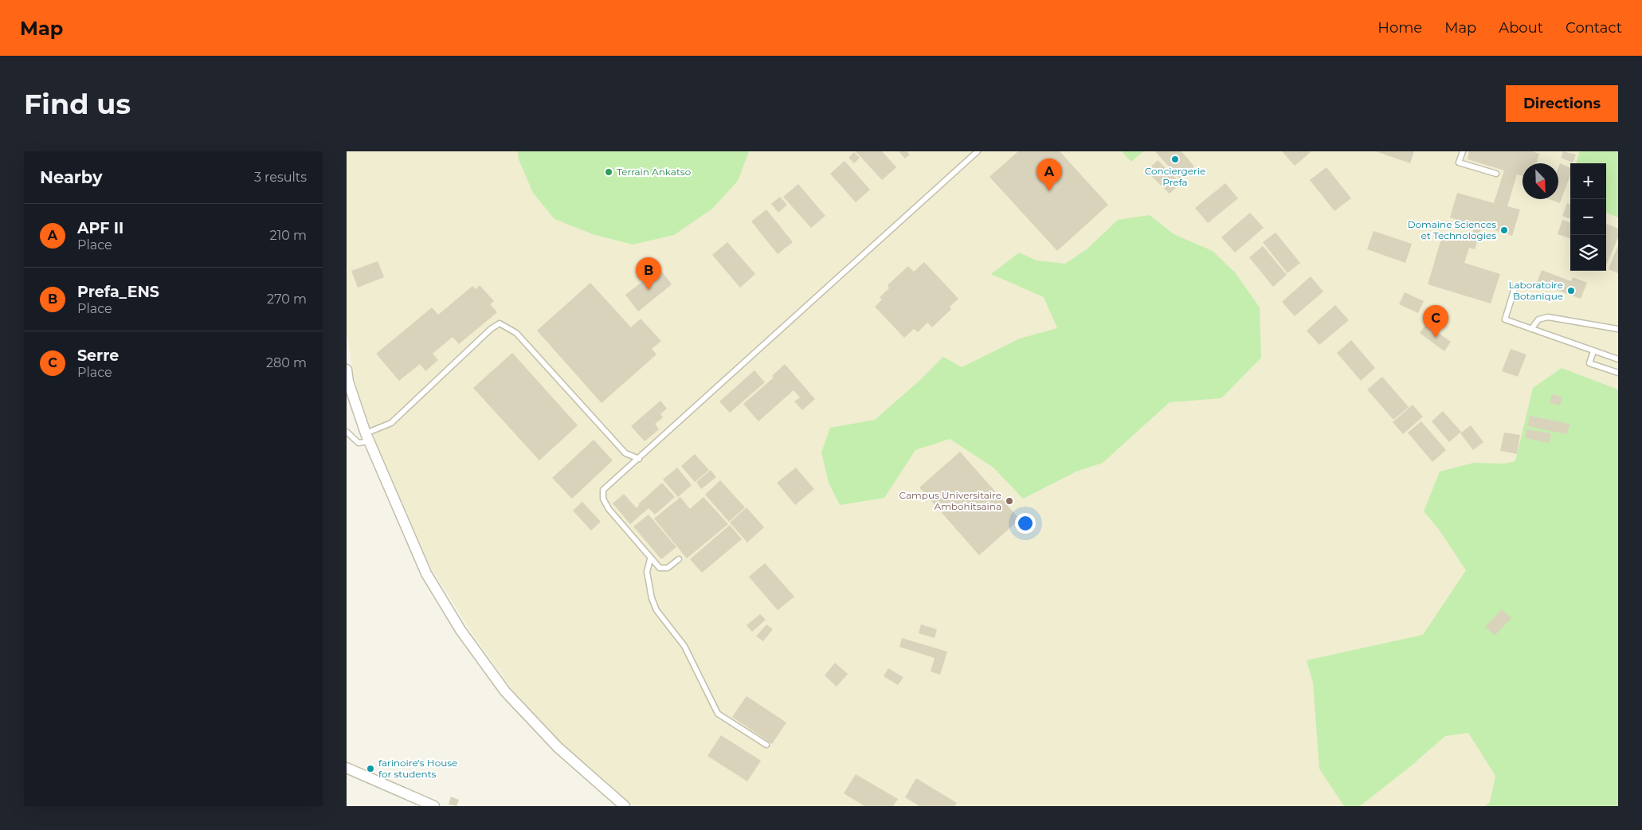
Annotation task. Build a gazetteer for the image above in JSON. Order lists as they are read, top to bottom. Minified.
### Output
{"places":["Conciergerie Prefa","Terrain Ankatso","Domaine Sciences et Technologies","Laboratoire Botanique","Campus Universitaire Ambohitsaina","farinoire's House for students"],"north":"bottom right","page":{"header":"Map","nav":["Home","Map","About","Contact"],"buttons":"Directions","title":"Find us","heading":["Nearby","3 results"],"pins":["A","B","C"],"map_buttons":["+","−"],"list":[{"mark":"A","name":"APF II","note":"Place","value":"210 m"},{"mark":"B","name":"Prefa_ENS","note":"Place","value":"270 m"},{"mark":"C","name":"Serre","note":"Place","value":"280 m"}]}}
